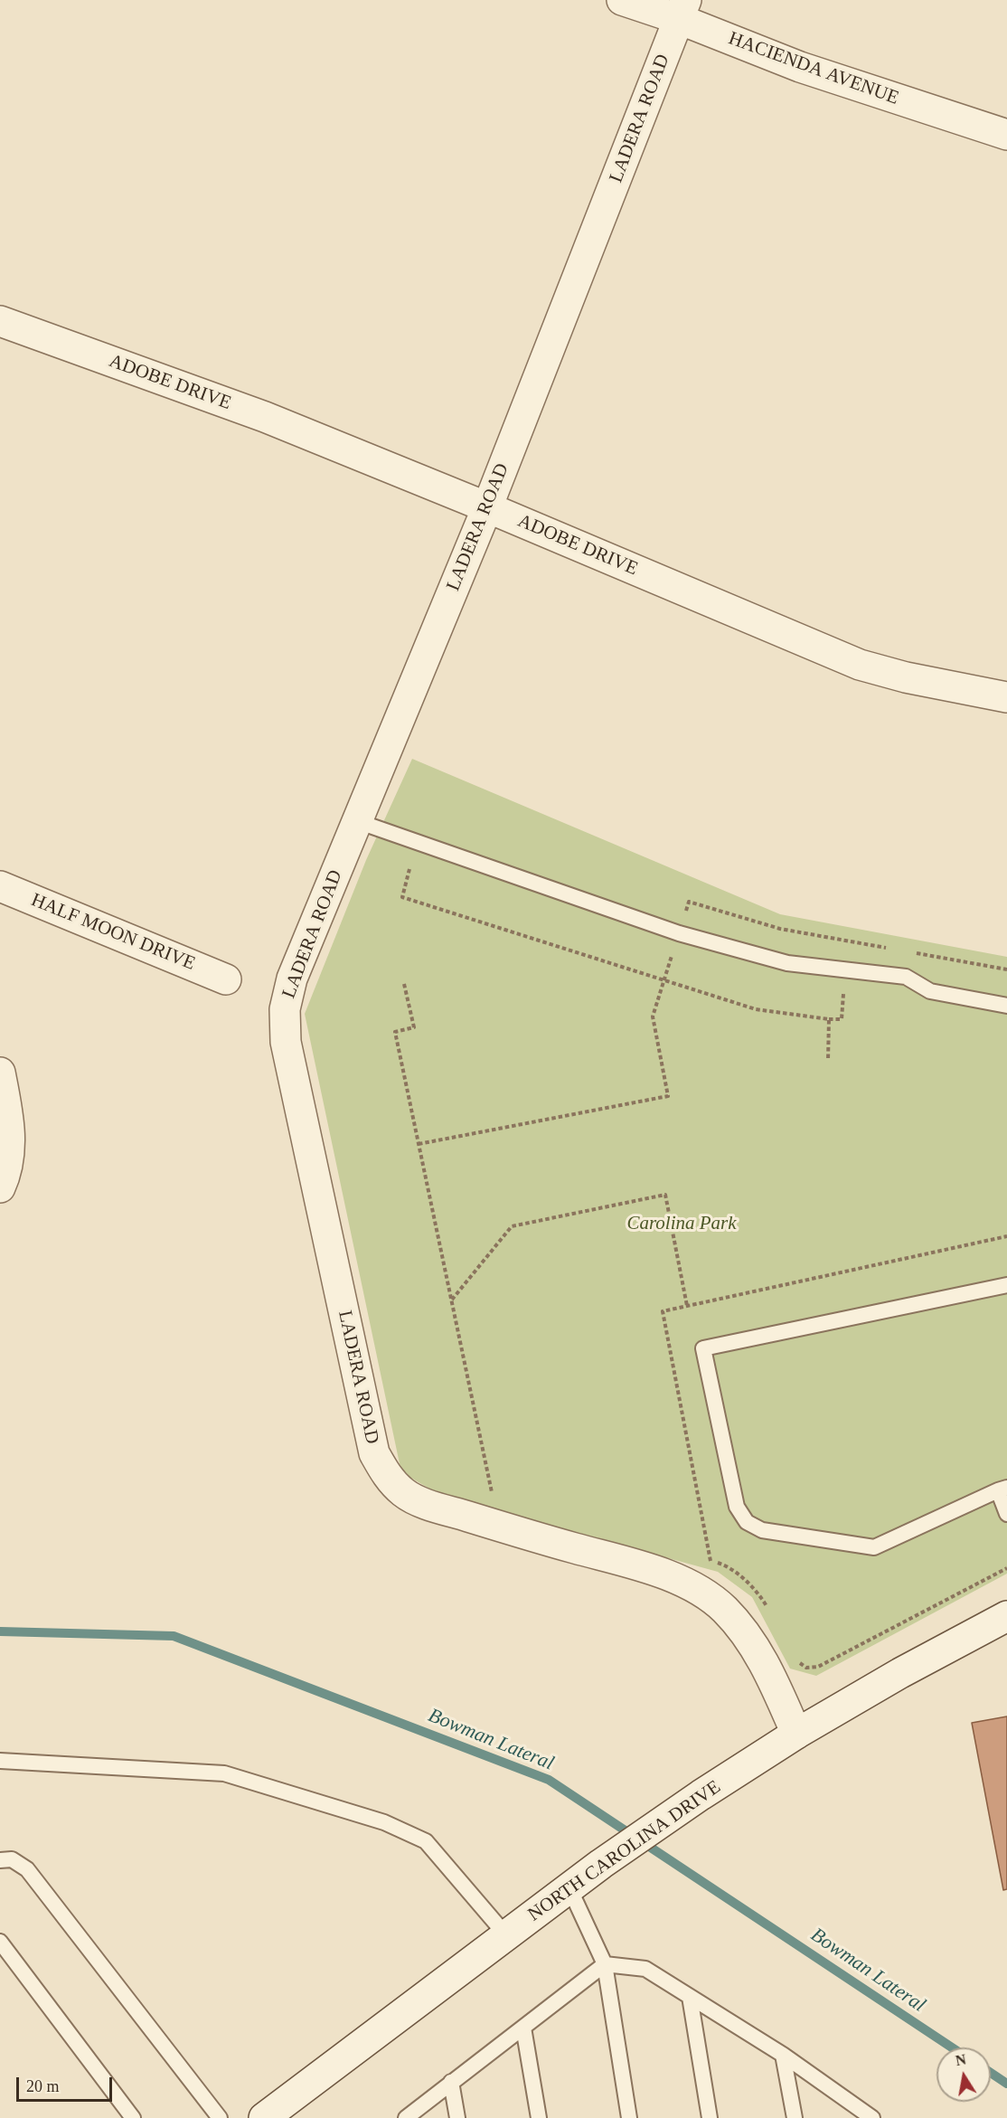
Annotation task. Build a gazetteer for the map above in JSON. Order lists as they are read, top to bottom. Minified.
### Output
{"streets":{"street":["HACIENDA AVENUE","LADERA ROAD","ADOBE DRIVE","HALF MOON DRIVE","NORTH CAROLINA DRIVE"]},"crossings":[["HACIENDA AVENUE","LADERA ROAD"],["LADERA ROAD","ADOBE DRIVE"],["LADERA ROAD","NORTH CAROLINA DRIVE"]],"water":["Bowman Lateral"],"parks":["Carolina Park"],"scale_bar":"20 m","north":"top"}
